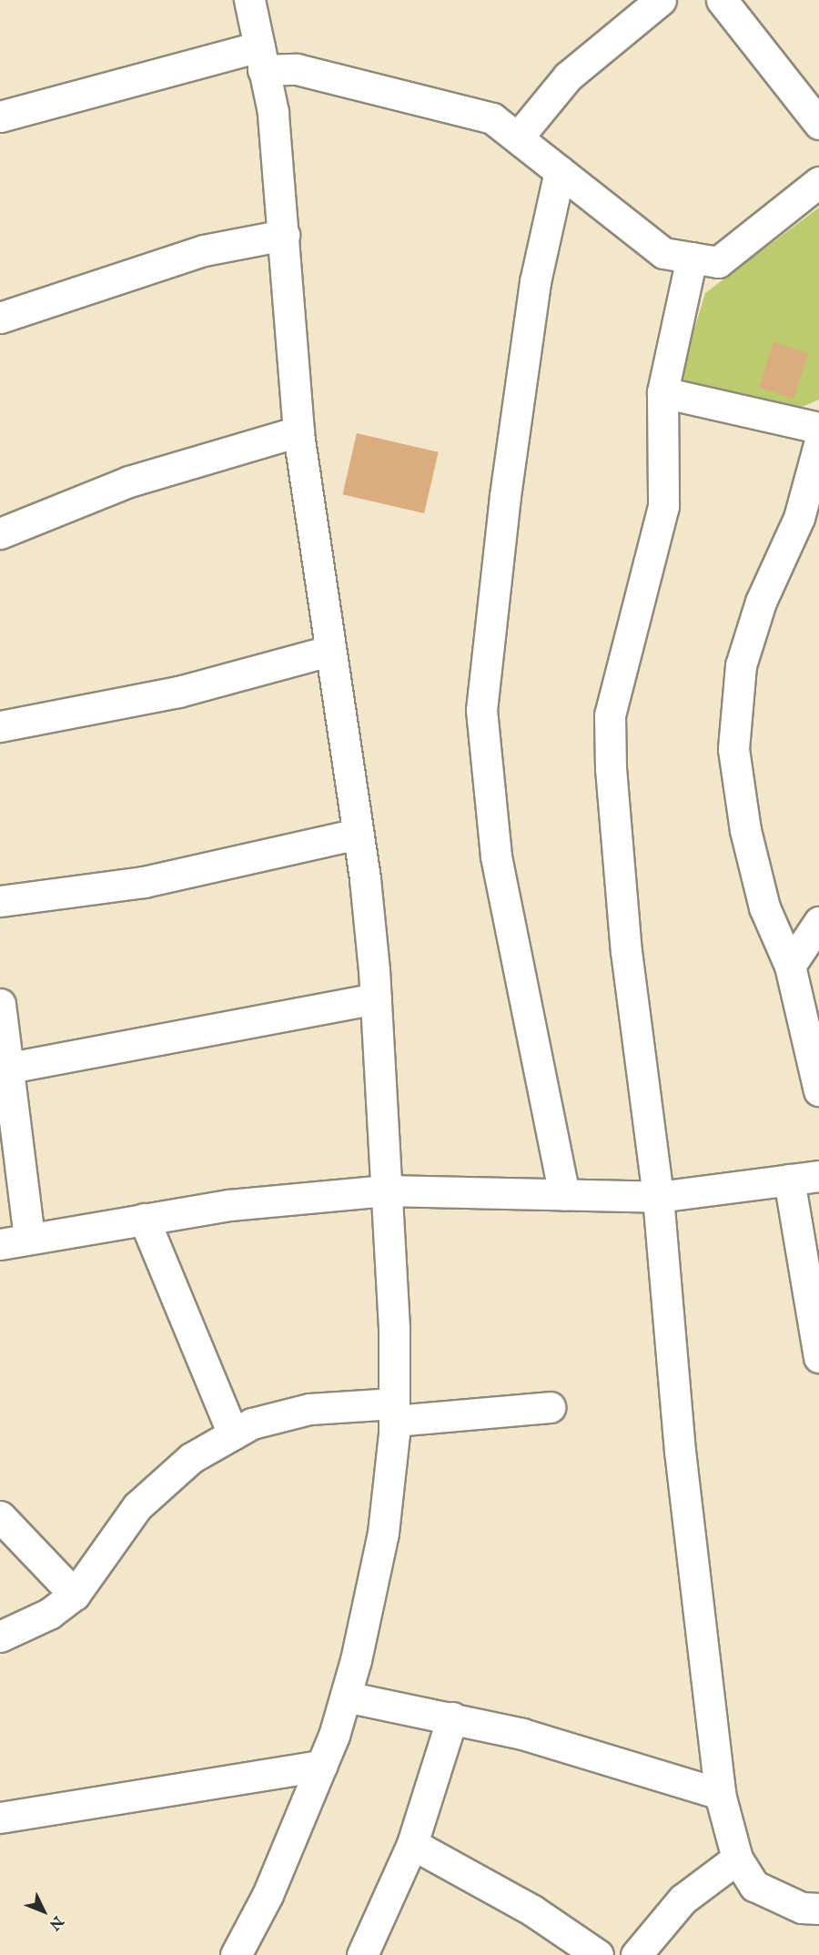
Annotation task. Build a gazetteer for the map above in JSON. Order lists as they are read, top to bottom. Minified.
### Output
{"north":"bottom right"}
